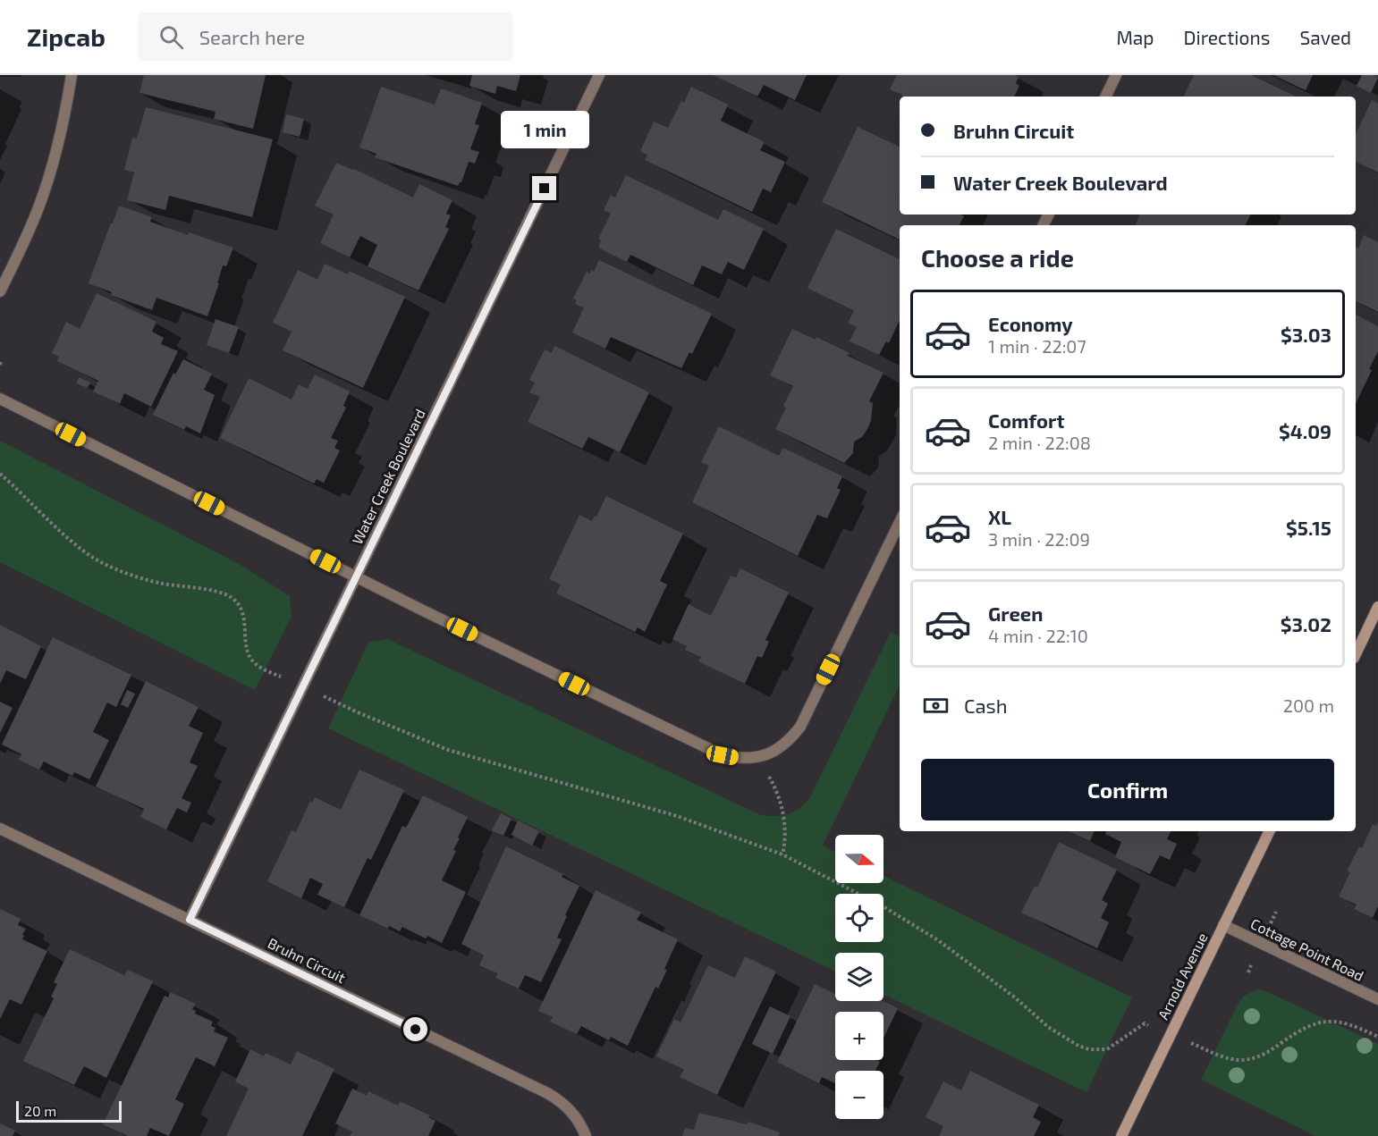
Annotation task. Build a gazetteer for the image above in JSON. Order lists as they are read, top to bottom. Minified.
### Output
{"streets":{"street":["Water Creek Boulevard","Cottage Point Road","Bruhn Circuit","Arnold Avenue"]},"crossings":[["Water Creek Boulevard","Bruhn Circuit"],["Cottage Point Road","Arnold Avenue"]],"scale_bar":"20 m","north":"right","page":{"header":"Zipcab","search":"Search here","nav":["Map","Directions","Saved"],"banner":["Bruhn Circuit","Water Creek Boulevard"],"bubble":"1 min","heading":"Choose a ride","list":[{"name":"Economy","note":"1 min · 22:07","value":"$3.03"},{"name":"Comfort","note":"2 min · 22:08","value":"$4.09"},{"name":"XL","note":"3 min · 22:09","value":"$5.15"},{"name":"Green","note":"4 min · 22:10","value":"$3.02"}],"pay":["Cash","200 m"],"buttons":"Confirm","map_buttons":["+","−"],"scale":"20 m"}}
